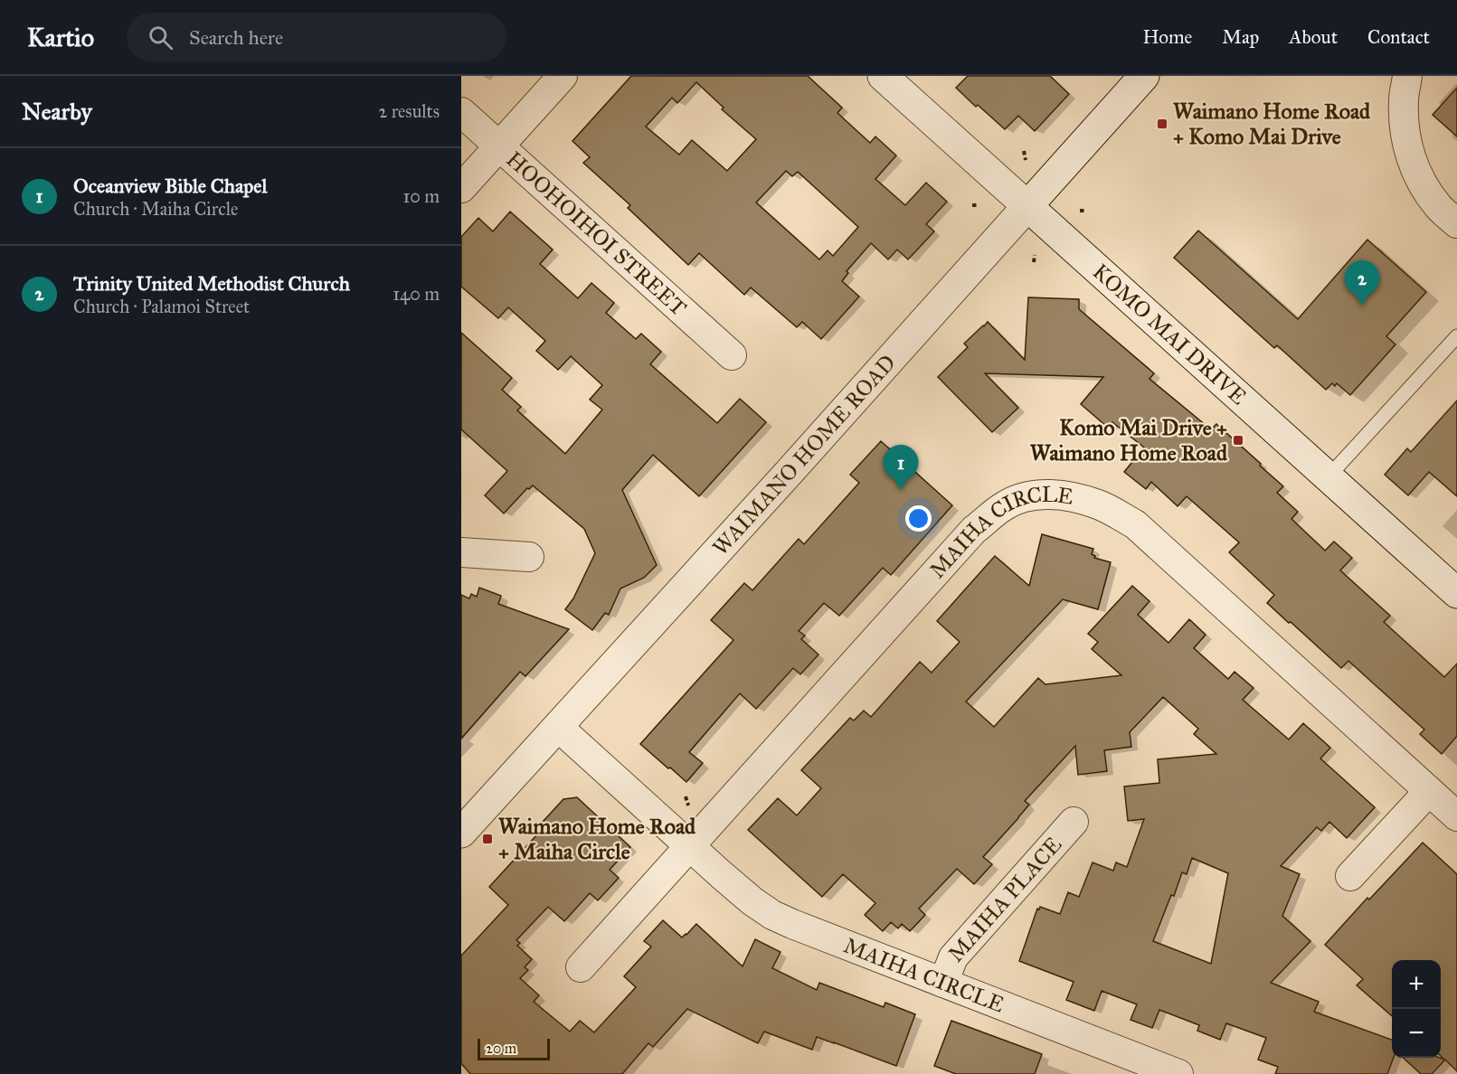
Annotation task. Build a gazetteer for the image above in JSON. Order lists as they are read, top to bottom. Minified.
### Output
{"streets":{"street":["HOOHOIHOI STREET","KOMO MAI DRIVE","WAIMANO HOME ROAD","MAIHA CIRCLE","MAIHA PLACE"]},"crossings":[["KOMO MAI DRIVE","WAIMANO HOME ROAD"],["WAIMANO HOME ROAD","MAIHA CIRCLE"],["MAIHA CIRCLE","MAIHA PLACE"]],"places":{"transit":["Waimano Home Road + Komo Mai Drive","Komo Mai Drive + Waimano Home Road","Waimano Home Road + Maiha Circle"]},"scale_bar":"20 m","page":{"header":"Kartio","search":"Search here","nav":["Home","Map","About","Contact"],"heading":["Nearby","2 results"],"list":[{"mark":"1","name":"Oceanview Bible Chapel","note":"Church · Maiha Circle","value":"10 m"},{"mark":"2","name":"Trinity United Methodist Church","note":"Church · Palamoi Street","value":"140 m"}],"pins":["2","1"],"map_buttons":["+","−"],"scale":"20 m"}}
